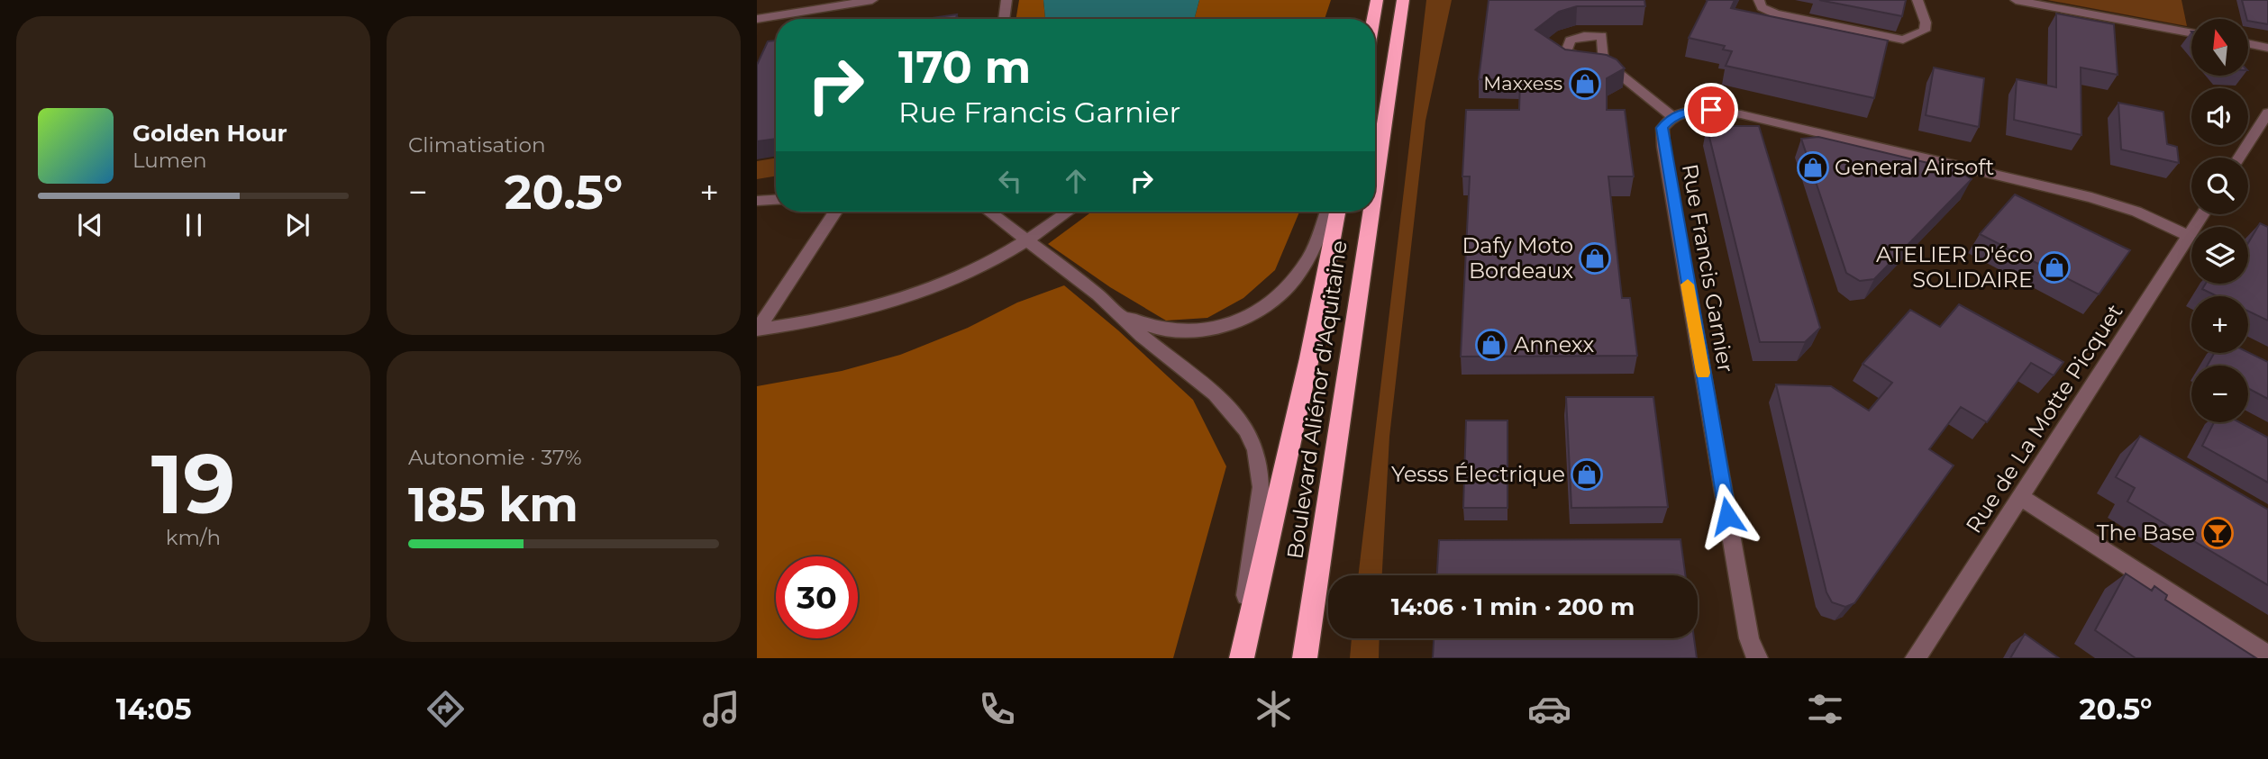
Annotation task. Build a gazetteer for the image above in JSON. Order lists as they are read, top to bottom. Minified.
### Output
{"streets":{"highway":["Boulevard Aliénor d'Aquitaine"],"street":["Rue Francis Garnier","Rue de La Motte Picquet"]},"places":{"shop":["Maxxess","General Airsoft","Dafy Moto Bordeaux","ATELIER D'éco SOLIDAIRE","Annexx","Yesss Électrique"],"bar":["The Base"]},"north":"top","page":{"tile":["Climatisation",["19","km/h"],["Autonomie · 37%","185 km"]],"map_buttons":["+","−"],"turn":["170 m","Rue Francis Garnier"],"song":["Golden Hour","Lumen"],"heat":["−","20.5°","+"],"limit":"30","trip":"14:06 · 1 min · 200 m","tabs":["14:05","20.5°"]}}
